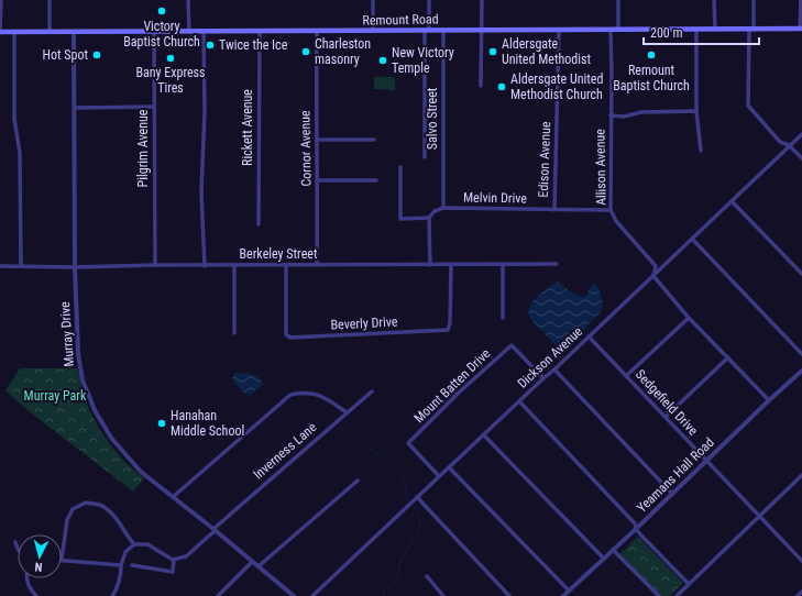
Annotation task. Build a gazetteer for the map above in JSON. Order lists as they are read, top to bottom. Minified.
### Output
{"streets":{"main road":["Remount Road"],"street":["Salvo Street","Rickett Avenue","Pilgrim Avenue","Cornor Avenue","Edison Avenue","Allison Avenue","Melvin Drive","Berkeley Street","Beverly Drive","Murray Drive","Dickson Avenue","Mount Batten Drive","Sedgefield Drive","Inverness Lane","Yeamans Hall Road"]},"crossings":[["Remount Road","Salvo Street"],["Remount Road","Rickett Avenue"],["Remount Road","Pilgrim Avenue"],["Remount Road","Cornor Avenue"],["Remount Road","Edison Avenue"],["Remount Road","Allison Avenue"],["Remount Road","Murray Drive"],["Salvo Street","Melvin Drive"],["Pilgrim Avenue","Berkeley Street"],["Cornor Avenue","Berkeley Street"],["Edison Avenue","Melvin Drive"],["Allison Avenue","Melvin Drive"],["Allison Avenue","Dickson Avenue"],["Allison Avenue","Yeamans Hall Road"],["Berkeley Street","Beverly Drive"],["Berkeley Street","Murray Drive"],["Murray Drive","Inverness Lane"],["Dickson Avenue","Mount Batten Drive"],["Dickson Avenue","Sedgefield Drive"],["Sedgefield Drive","Yeamans Hall Road"]],"parks":["Murray Park"],"places":["Victory Baptist Church","Twice the Ice","Charleston masonry","Aldersgate United Methodist","Hot Spot","Remount Baptist Church","Bany Express Tires","New Victory Temple","Aldersgate United Methodist Church","Hanahan Middle School"],"scale_bar":"200 m","north":"bottom"}
